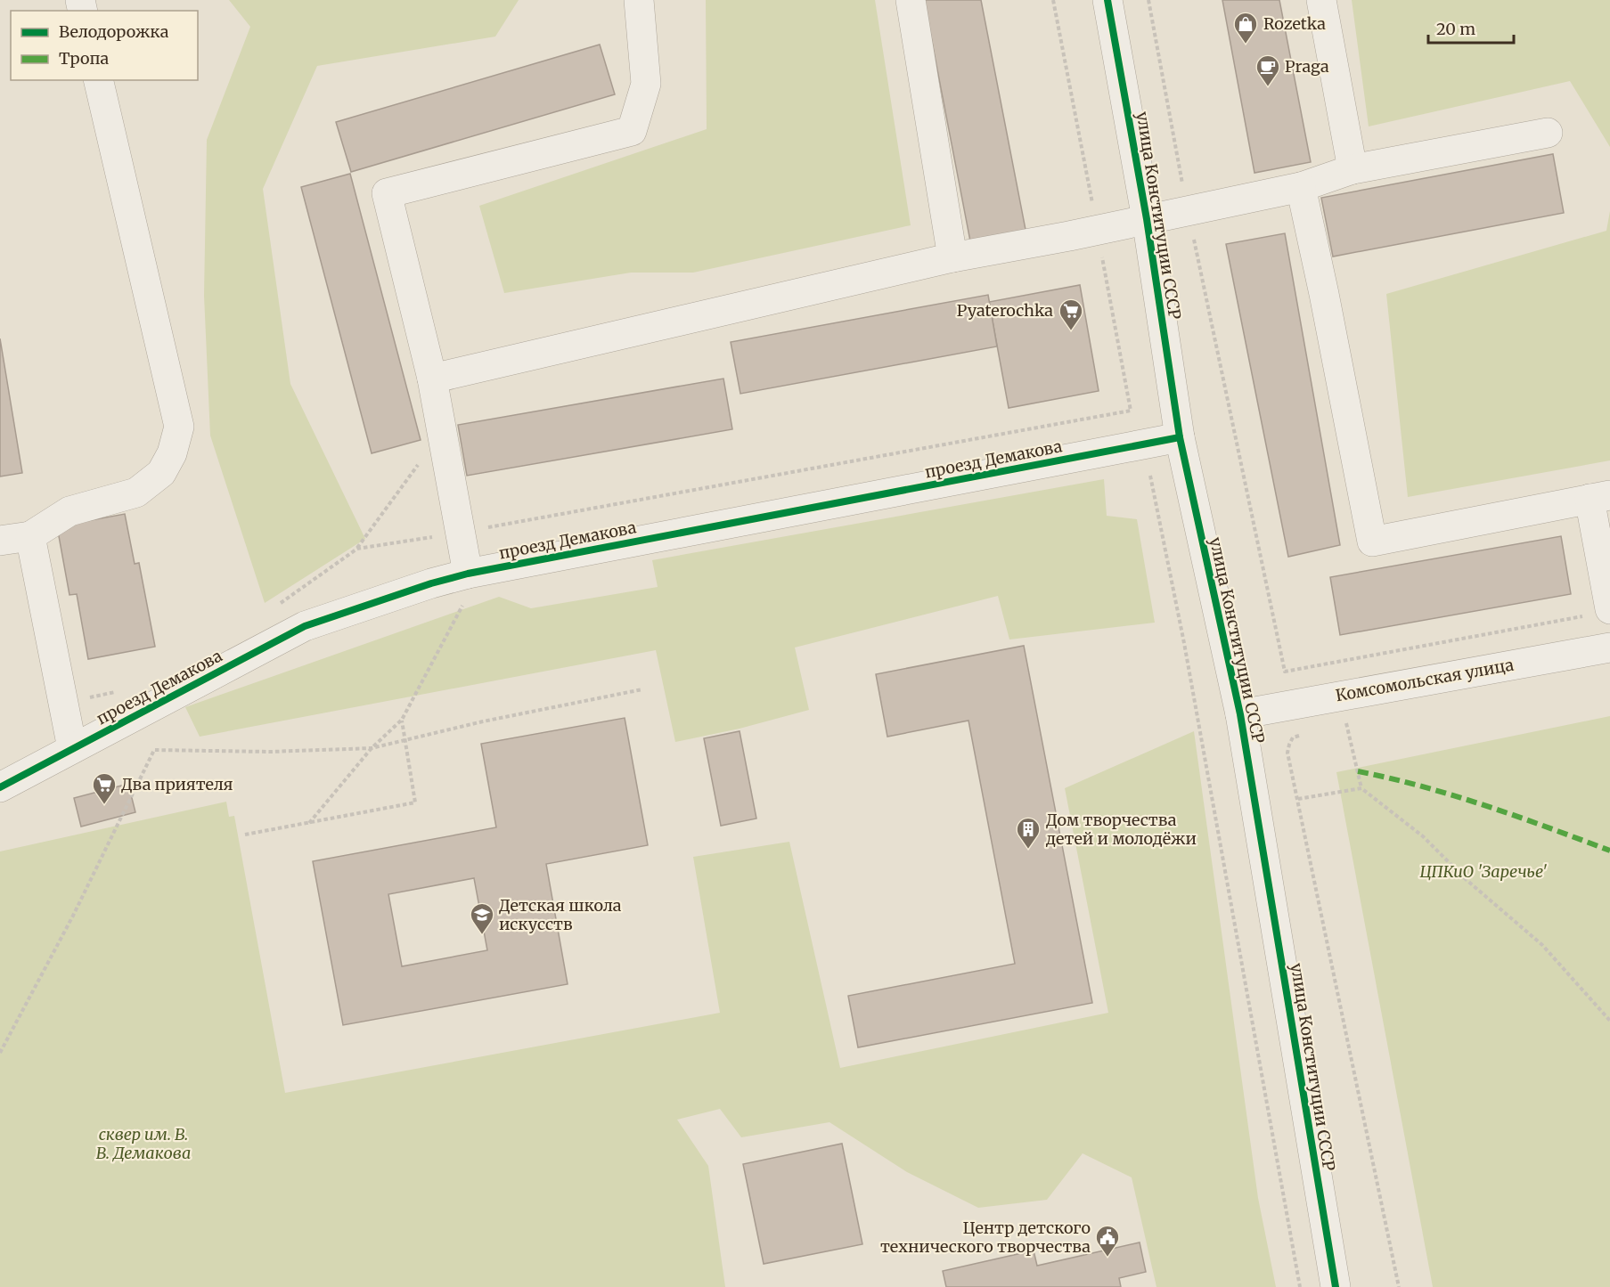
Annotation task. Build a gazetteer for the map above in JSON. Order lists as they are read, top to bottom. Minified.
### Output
{"streets":{"street":["улица Конституции СССР","проезд Демакова","Комсомольская улица"]},"crossings":[["улица Конституции СССР","проезд Демакова"],["улица Конституции СССР","Комсомольская улица"]],"parks":["ЦПКиО 'Заречье'","сквер им. В. В. Демакова"],"places":{"shop":["Rozetka"],"cafe":["Praga"],"supermarket":["Pyaterochka","Два приятеля"],"building":["Дом творчества детей и молодёжи"],"school or university":["Детская школа искусств"],"public building":["Центр детского технического творчества"]},"legend":["Велодорожка","Тропа"],"scale_bar":"20 m"}
